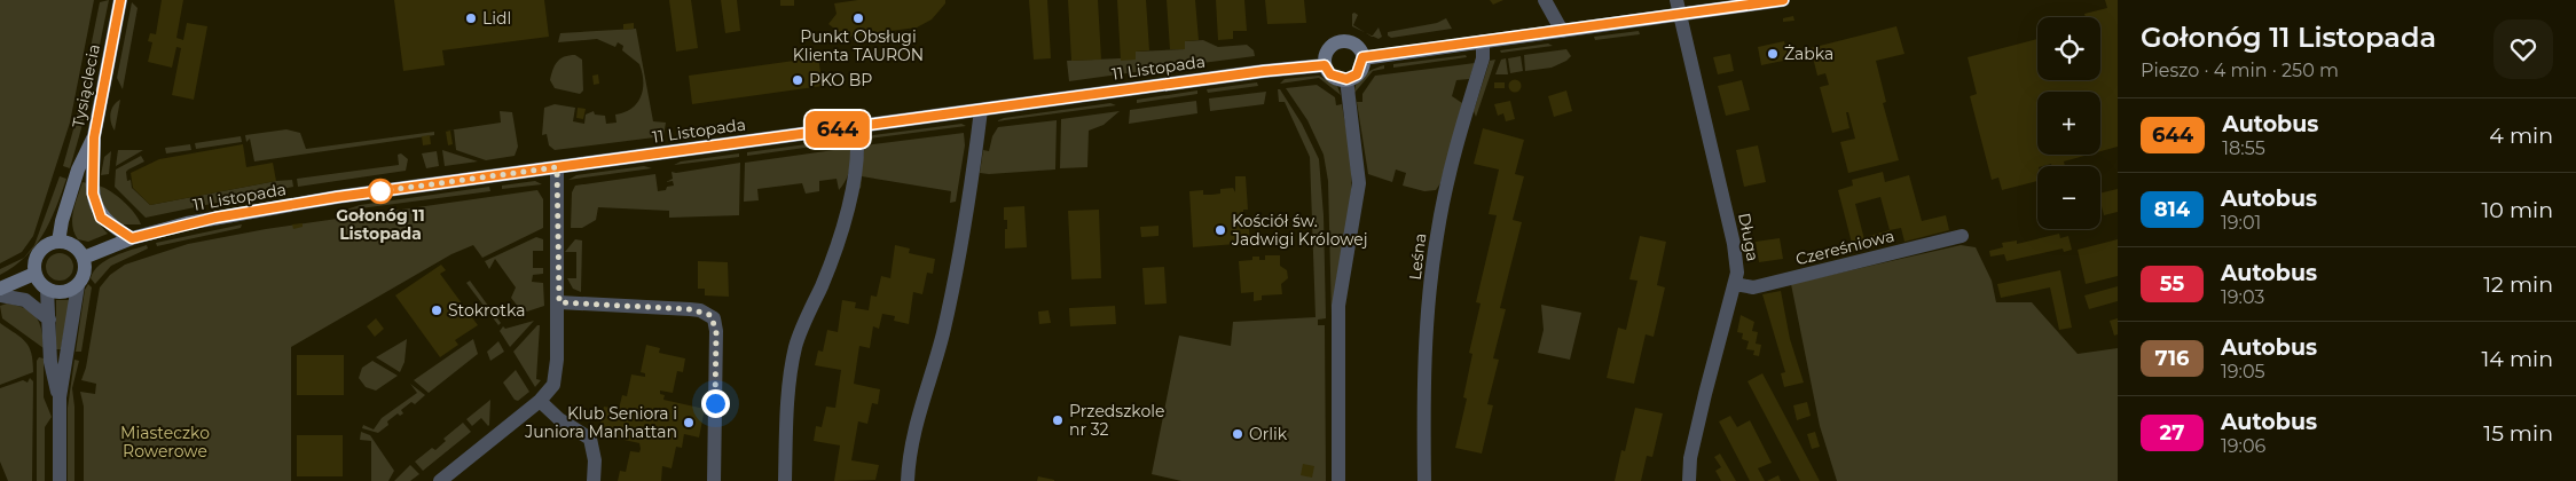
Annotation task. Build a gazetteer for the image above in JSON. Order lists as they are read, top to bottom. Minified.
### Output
{"streets":{"street":["11 Listopada","Tysiąclecia","Długa","Czereśniowa","Leśna"]},"crossings":[["11 Listopada","Tysiąclecia"],["Długa","Czereśniowa"]],"parks":["Miasteczko Rowerowe"],"places":["Lidl","Punkt Obsługi Klienta TAURON","Żabka","PKO BP","Gołonóg 11 Listopada","Kościół św. Jadwigi Królowej","Stokrotka","Przedszkole nr 32","Klub Seniora i Juniora Manhattan","Orlik"],"lines":["bus line 644"],"page":{"on_map":"644","heading":["Gołonóg 11 Listopada","Pieszo · 4 min · 250 m"],"map_buttons":["+","−"],"list":[{"mark":"644","name":"Autobus","note":"18:55","value":"4 min"},{"mark":"814","name":"Autobus","note":"19:01","value":"10 min"},{"mark":"55","name":"Autobus","note":"19:03","value":"12 min"},{"mark":"716","name":"Autobus","note":"19:05","value":"14 min"},{"mark":"27","name":"Autobus","note":"19:06","value":"15 min"}]}}
